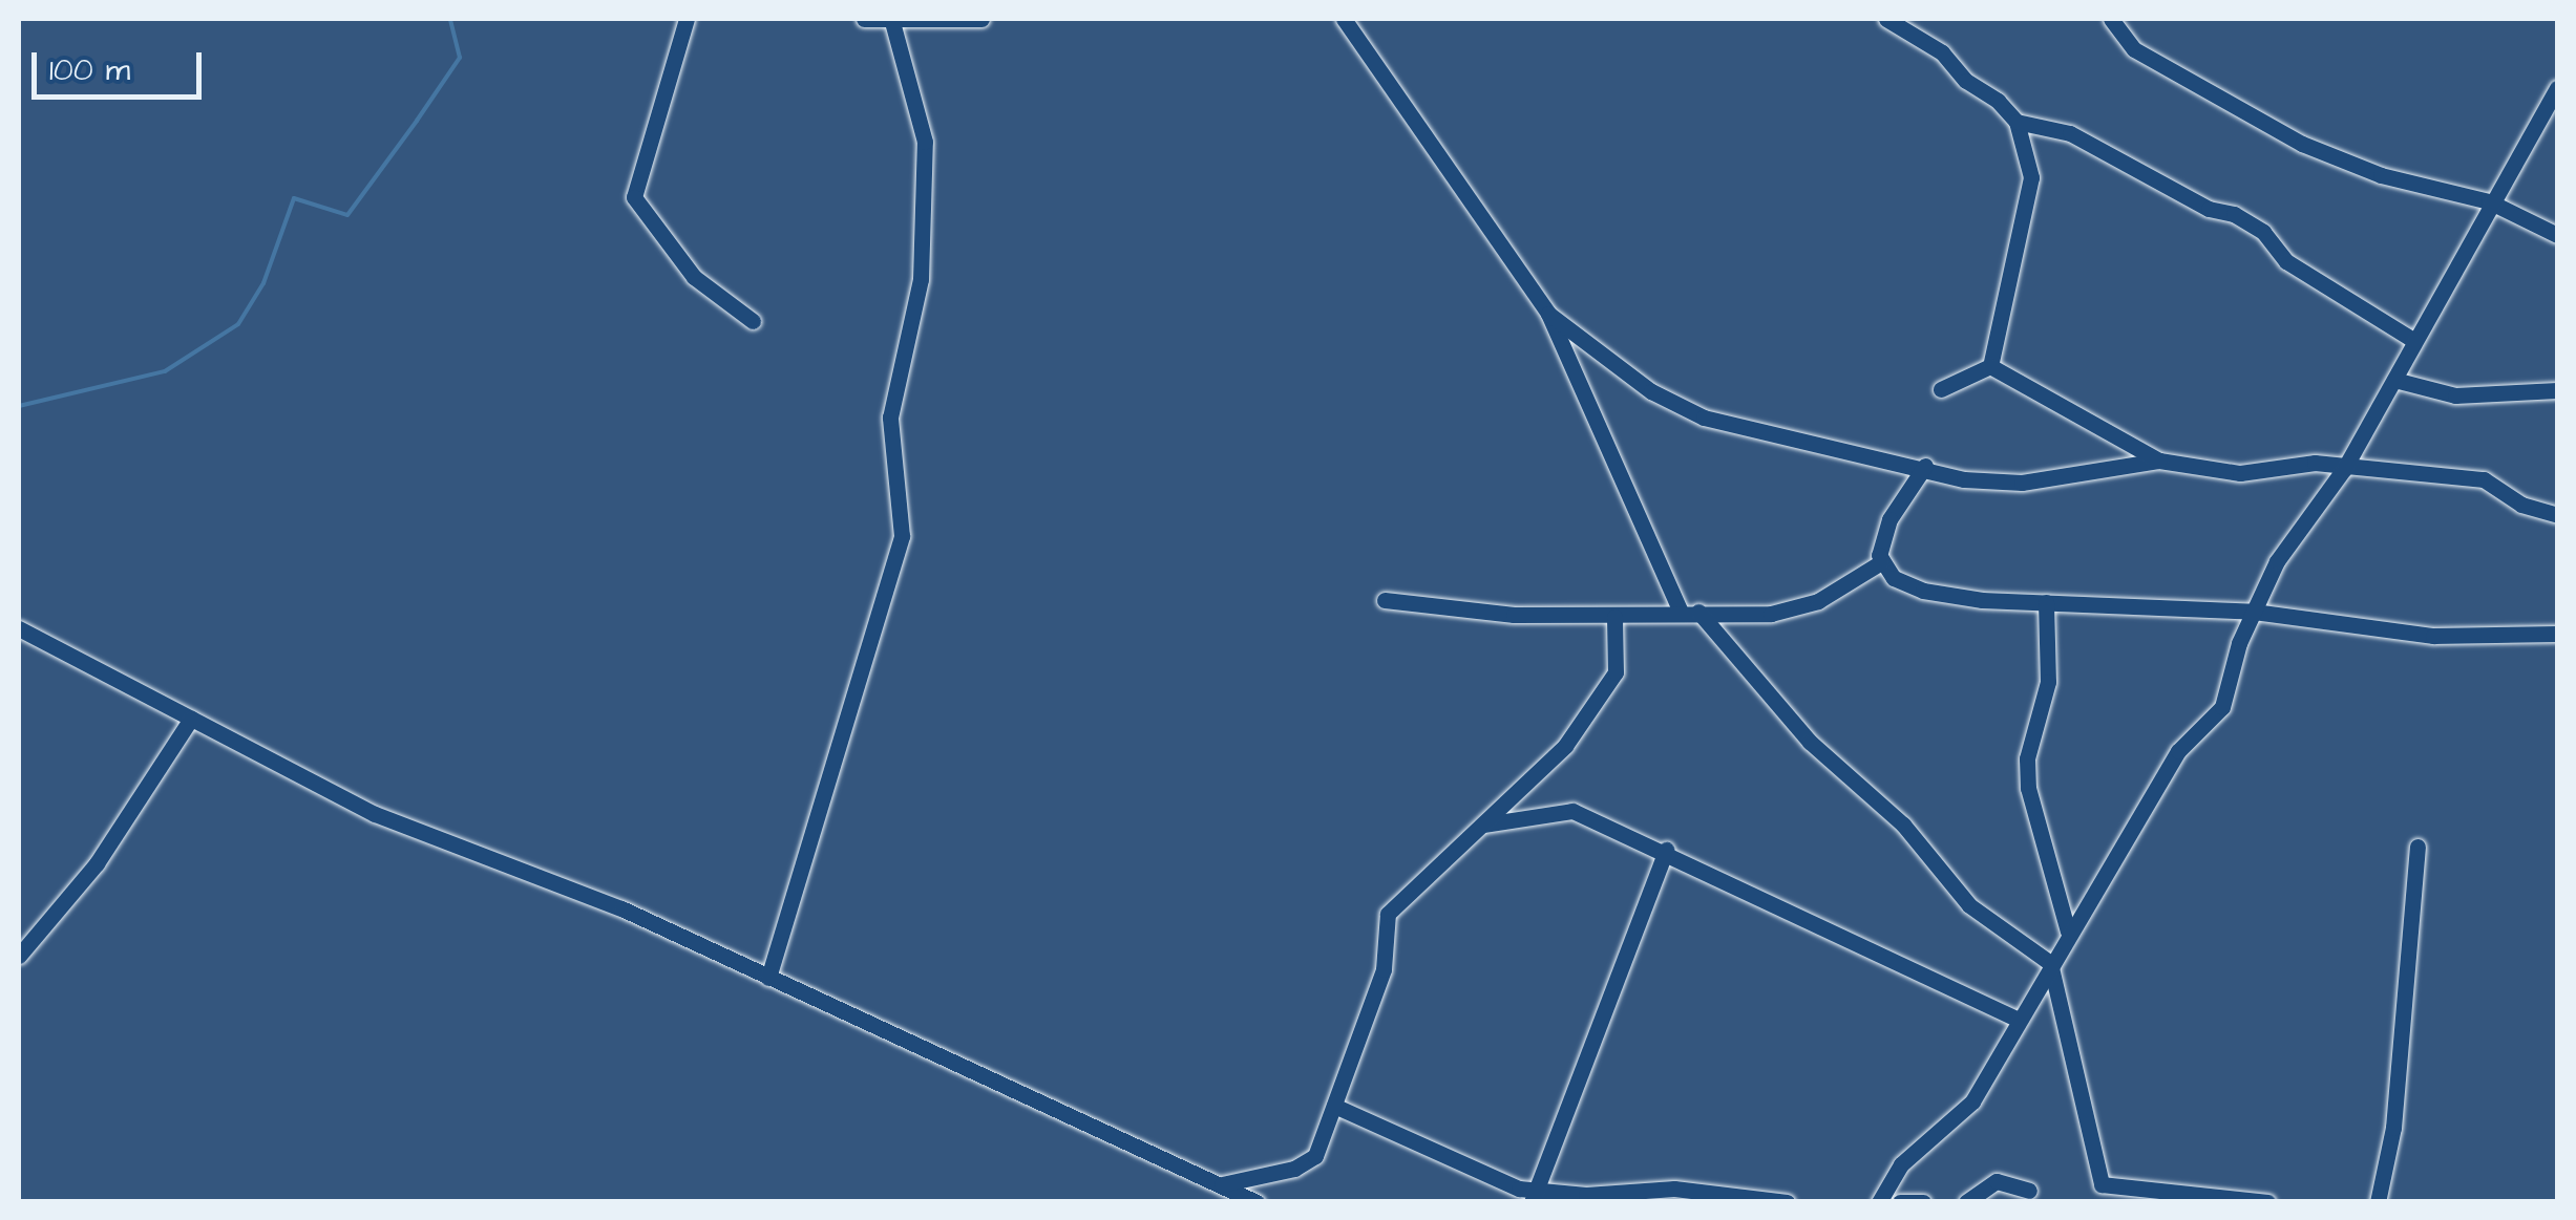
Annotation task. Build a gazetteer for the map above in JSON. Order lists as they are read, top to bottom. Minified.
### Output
{"scale_bar":"100 m"}
